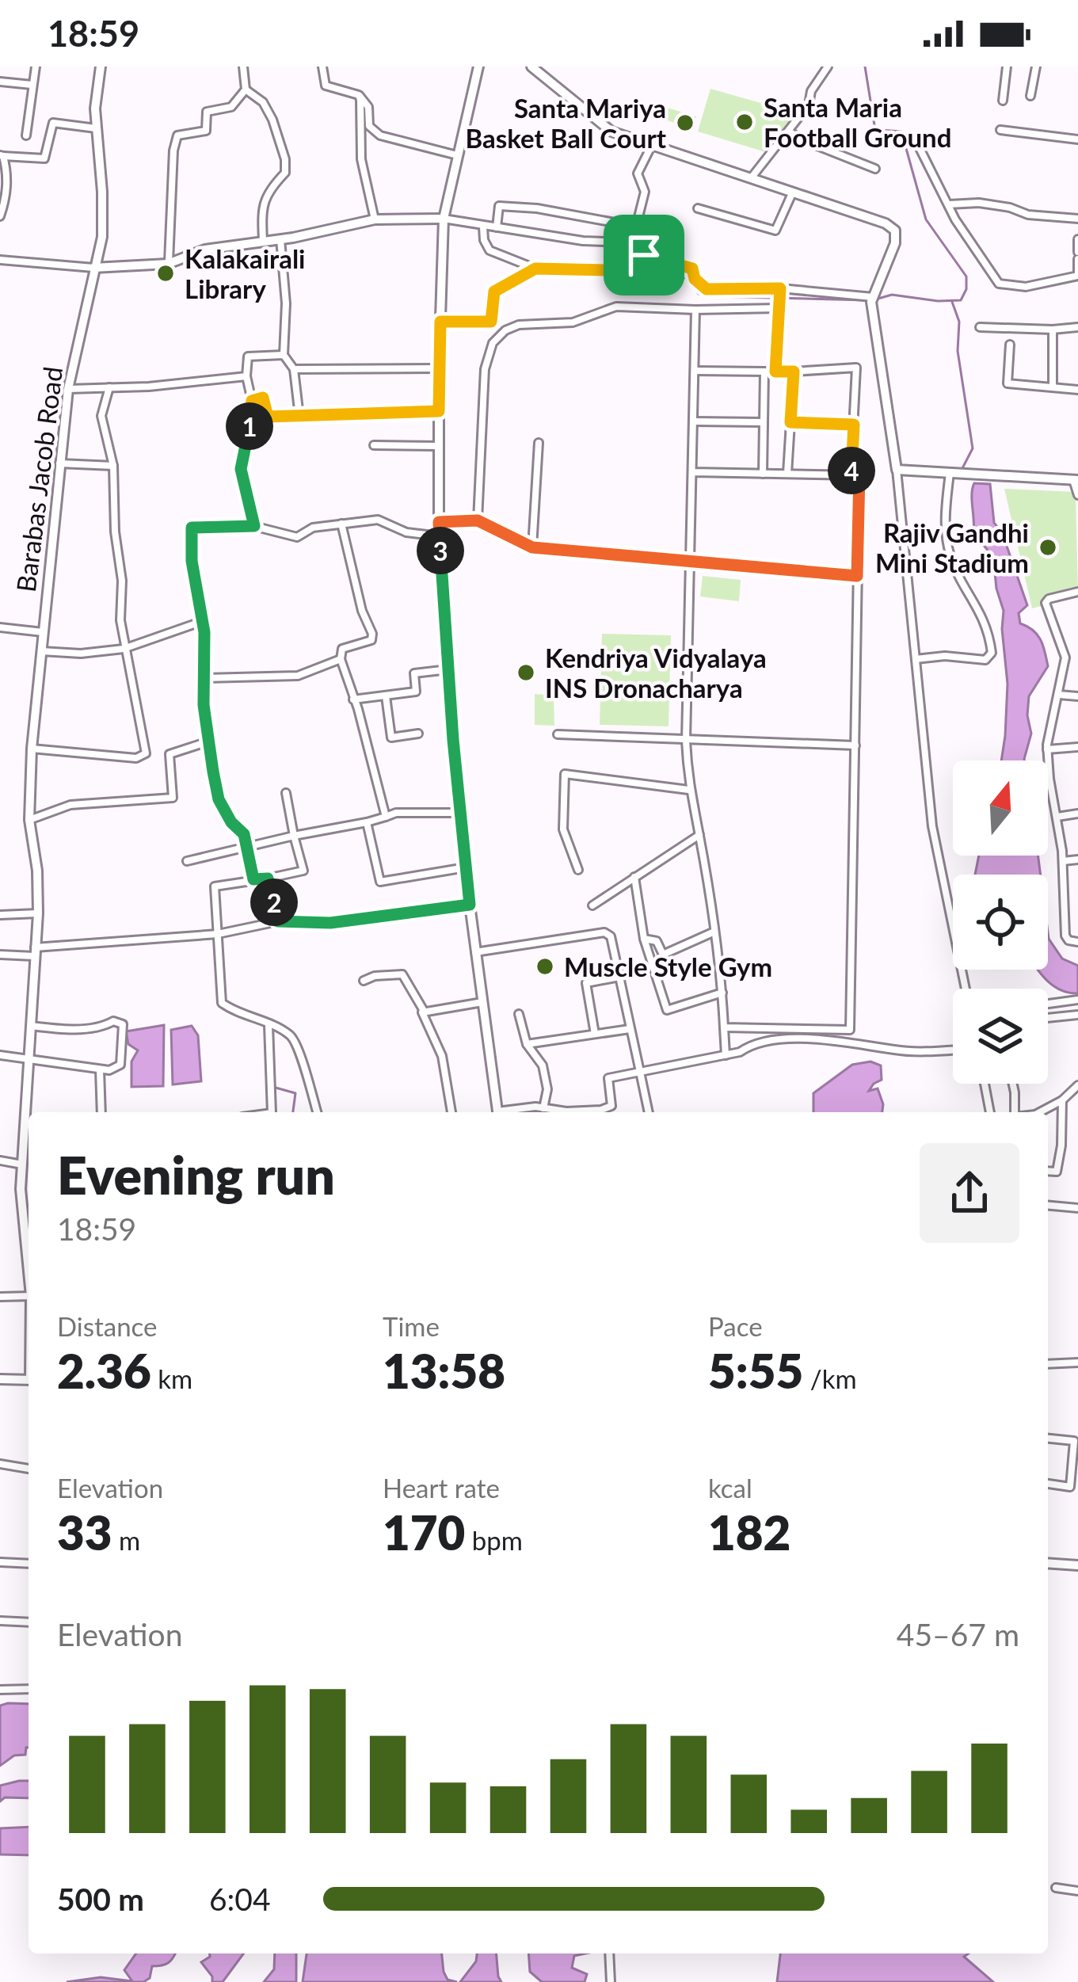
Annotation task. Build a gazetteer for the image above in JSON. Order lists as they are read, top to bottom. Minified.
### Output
{"streets":{"main road":["Barabas Jacob Road"]},"places":["Santa Maria Football Ground","Santa Mariya Basket Ball Court","Kalakairali Library","Rajiv Gandhi Mini Stadium","Kendriya Vidyalaya INS Dronacharya","Muscle Style Gym"],"north":"top","page":{"status":"18:59","pins":["1","4","3","2"],"heading":["Evening run","18:59"],"stats":[["Distance","2.36 km"],["Time","13:58"],["Pace","5:55 /km"],["Elevation","33 m"],["Heart rate","170 bpm"],["kcal","182"]],"chart":["Elevation","45–67 m"],"list":[{"name":"500 m","note":"6:04"}]}}
